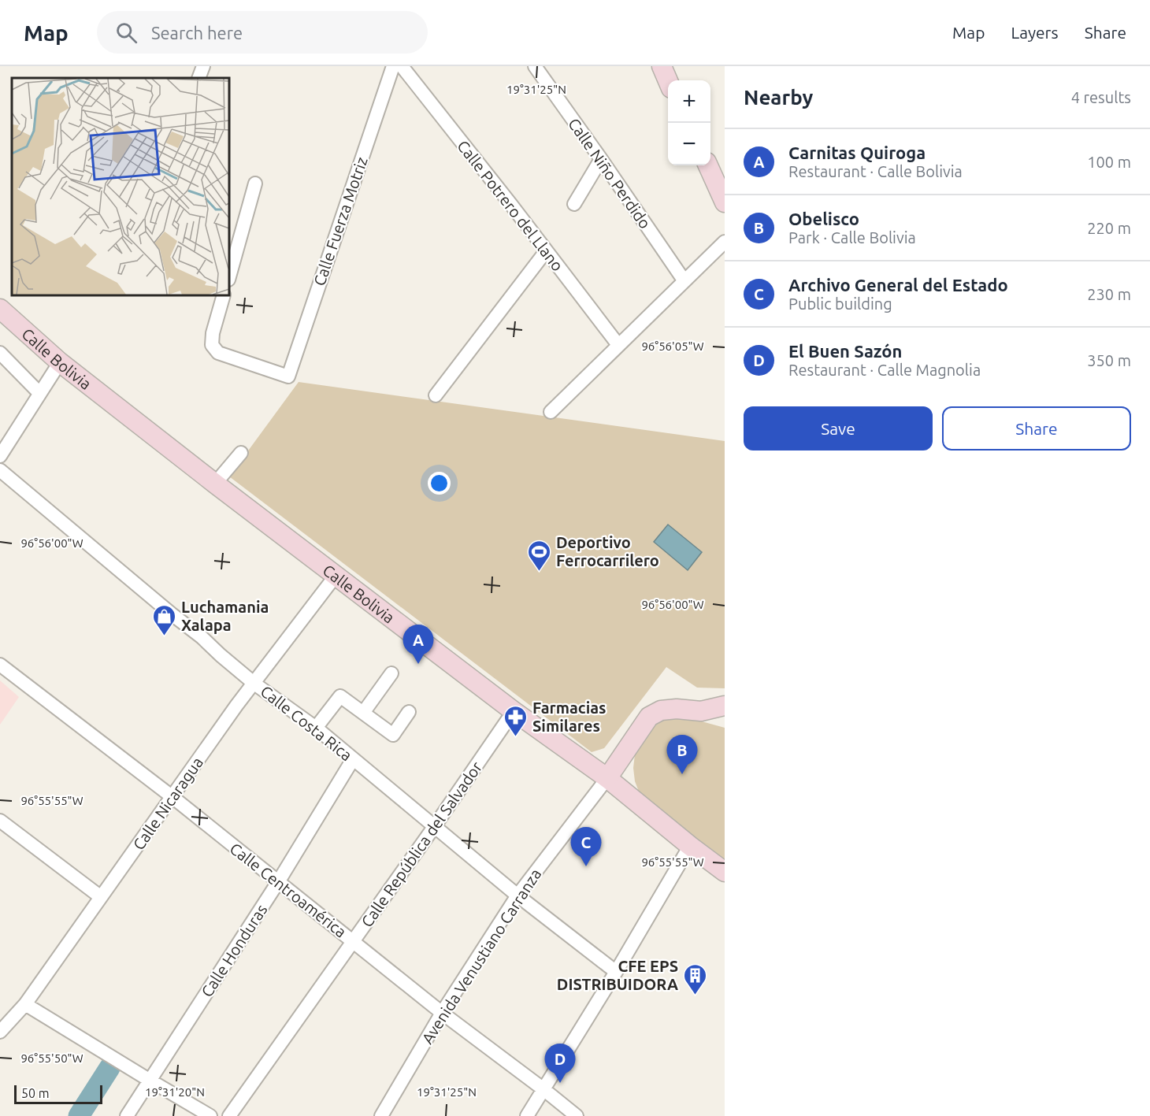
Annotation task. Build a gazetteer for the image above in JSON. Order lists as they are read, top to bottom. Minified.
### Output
{"streets":{"main road":["Calle Bolivia"],"street":["Calle Niño Perdido","Calle Potrero del Llano","Calle Fuerza Motriz","Calle Costa Rica","Calle Nicaragua","Calle República del Salvador","Calle Centroamérica","Calle Honduras","Avenida Venustiano Carranza"]},"crossings":[["Calle Bolivia","Calle Nicaragua"],["Calle Bolivia","Calle República del Salvador"],["Calle Bolivia","Avenida Venustiano Carranza"],["Calle Costa Rica","Calle Nicaragua"],["Calle Costa Rica","Calle República del Salvador"],["Calle Costa Rica","Calle Honduras"],["Calle Costa Rica","Avenida Venustiano Carranza"],["Calle Nicaragua","Calle Centroamérica"],["Calle República del Salvador","Calle Centroamérica"],["Calle Centroamérica","Calle Honduras"],["Calle Centroamérica","Avenida Venustiano Carranza"]],"places":{"sports":["Deportivo Ferrocarrilero"],"shop":["Luchamania Xalapa"],"pharmacy":["Farmacias Similares"],"building":["CFE EPS DISTRIBUIDORA"]},"scale_bar":"50 m","page":{"header":"Map","search":"Search here","nav":["Map","Layers","Share"],"heading":["Nearby","4 results"],"map_buttons":["+","−"],"list":[{"mark":"A","name":"Carnitas Quiroga","note":"Restaurant · Calle Bolivia","value":"100 m"},{"mark":"B","name":"Obelisco","note":"Park · Calle Bolivia","value":"220 m"},{"mark":"C","name":"Archivo General del Estado","note":"Public building","value":"230 m"},{"mark":"D","name":"El Buen Sazón","note":"Restaurant · Calle Magnolia","value":"350 m"}],"buttons":["Save","Share"],"pins":["A","B","C","D"],"scale":"50 m"},"coordinates":["19°31'25\"N","96°56'05\"W","96°56'00\"W","96°55'55\"W","96°55'50\"W","19°31'20\"N"]}
